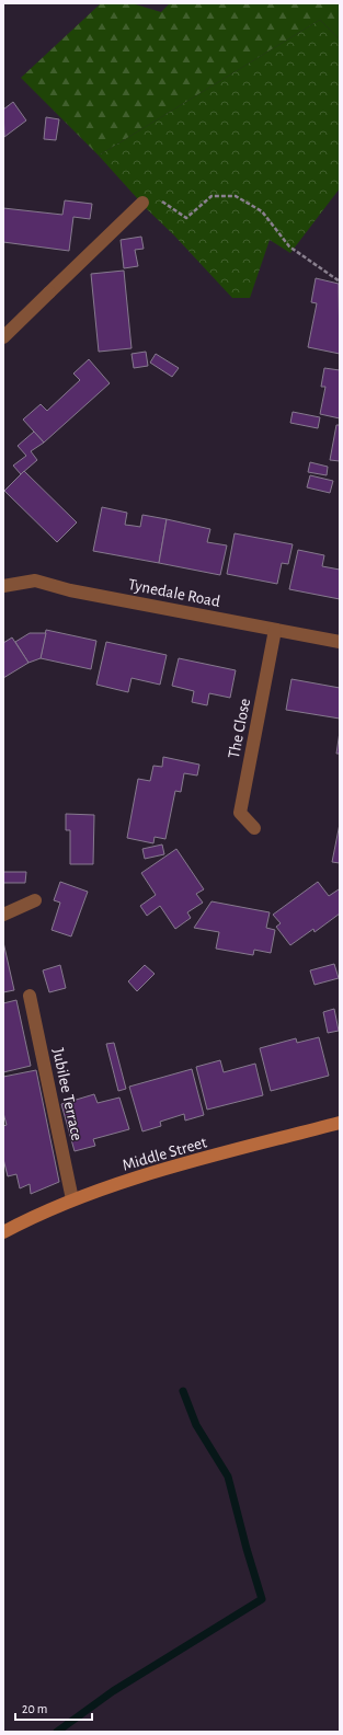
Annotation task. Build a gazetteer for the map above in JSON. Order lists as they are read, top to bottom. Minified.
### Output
{"streets":{"street":["Tynedale Road","The Close","Jubilee Terrace","Middle Street"]},"crossings":[["Tynedale Road","The Close"],["Jubilee Terrace","Middle Street"]],"scale_bar":"20 m"}
